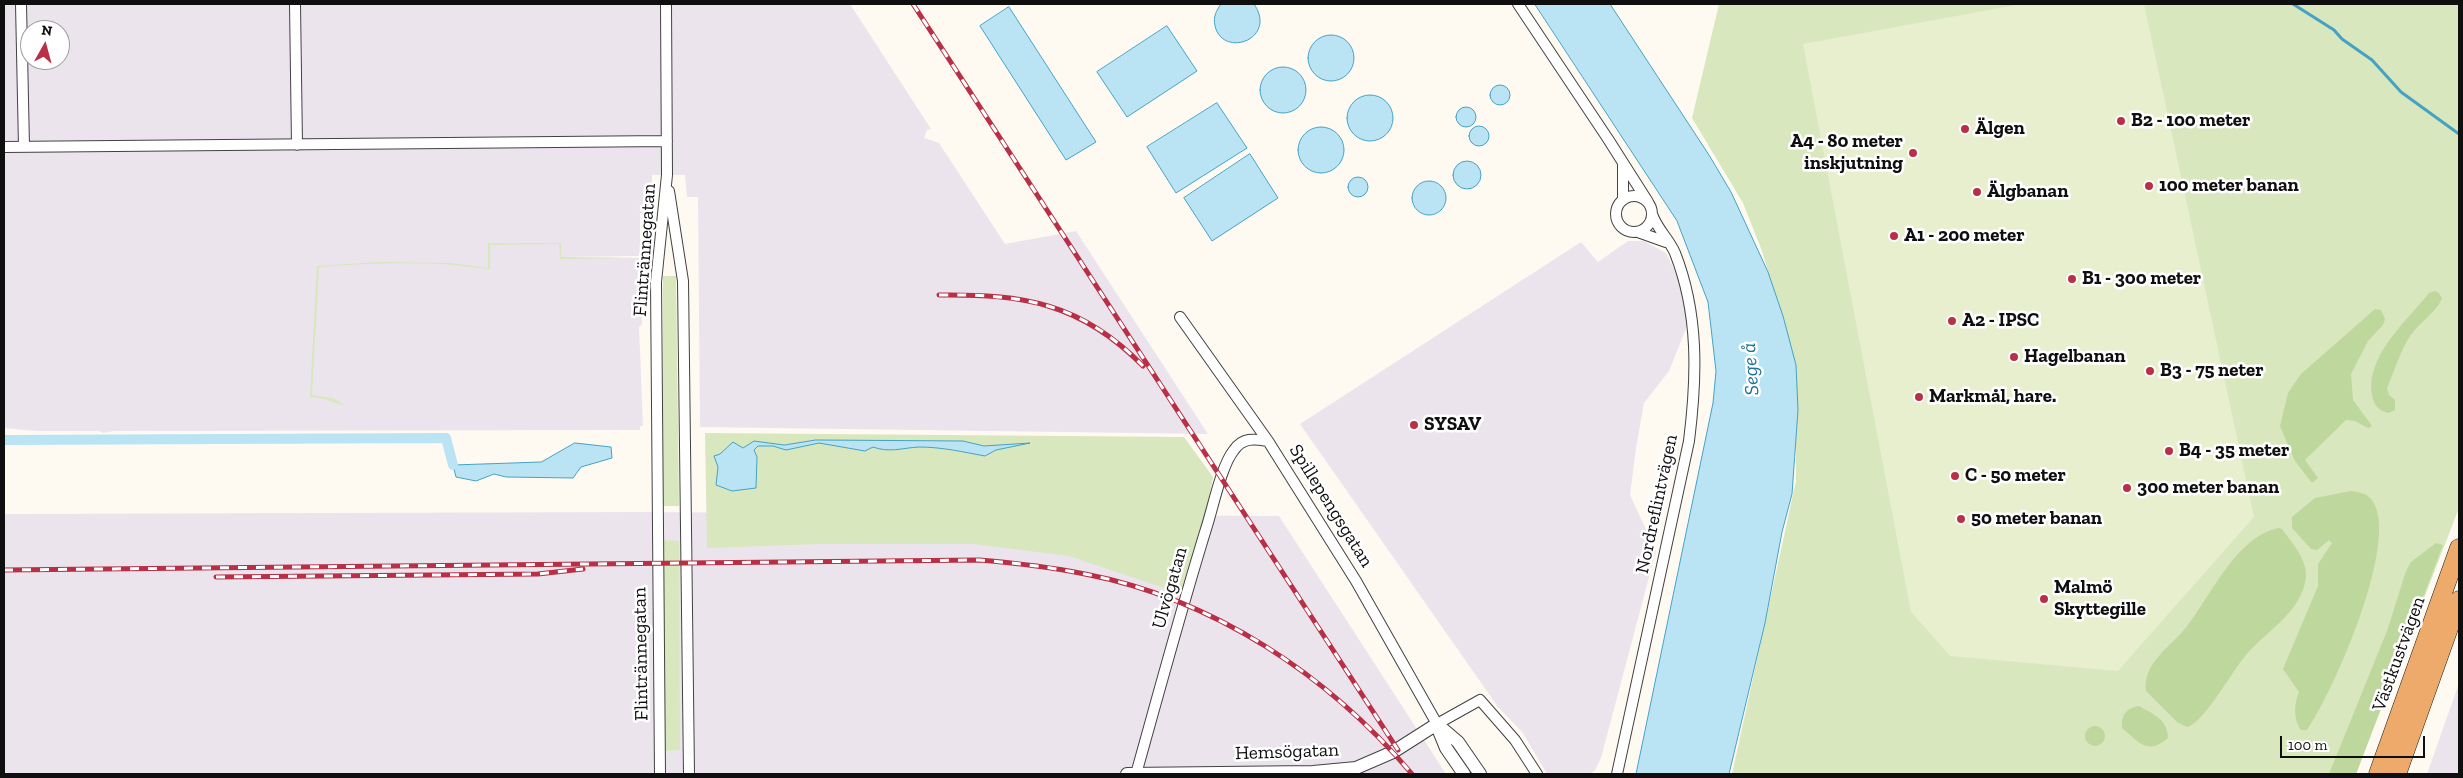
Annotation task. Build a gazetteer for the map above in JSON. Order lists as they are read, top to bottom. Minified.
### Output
{"streets":{"highway":["Västkustvägen"],"street":["Flintrännegatan","Nordreflintvägen","Spillepengsgatan","Ulvögatan","Hemsögatan"]},"crossings":[["Spillepengsgatan","Ulvögatan"],["Spillepengsgatan","Hemsögatan"],["Ulvögatan","Hemsögatan"]],"water":["Sege å"],"places":["B2 - 100 meter","Älgen","A4 - 80 meter inskjutning","100 meter banan","Älgbanan","A1 - 200 meter","B1 - 300 meter","A2 - IPSC","Hagelbanan","B3 - 75 neter","Markmål, hare.","SYSAV","B4 - 35 meter","C - 50 meter","300 meter banan","50 meter banan","Malmö Skyttegille"],"scale_bar":"100 m","north":"top"}
